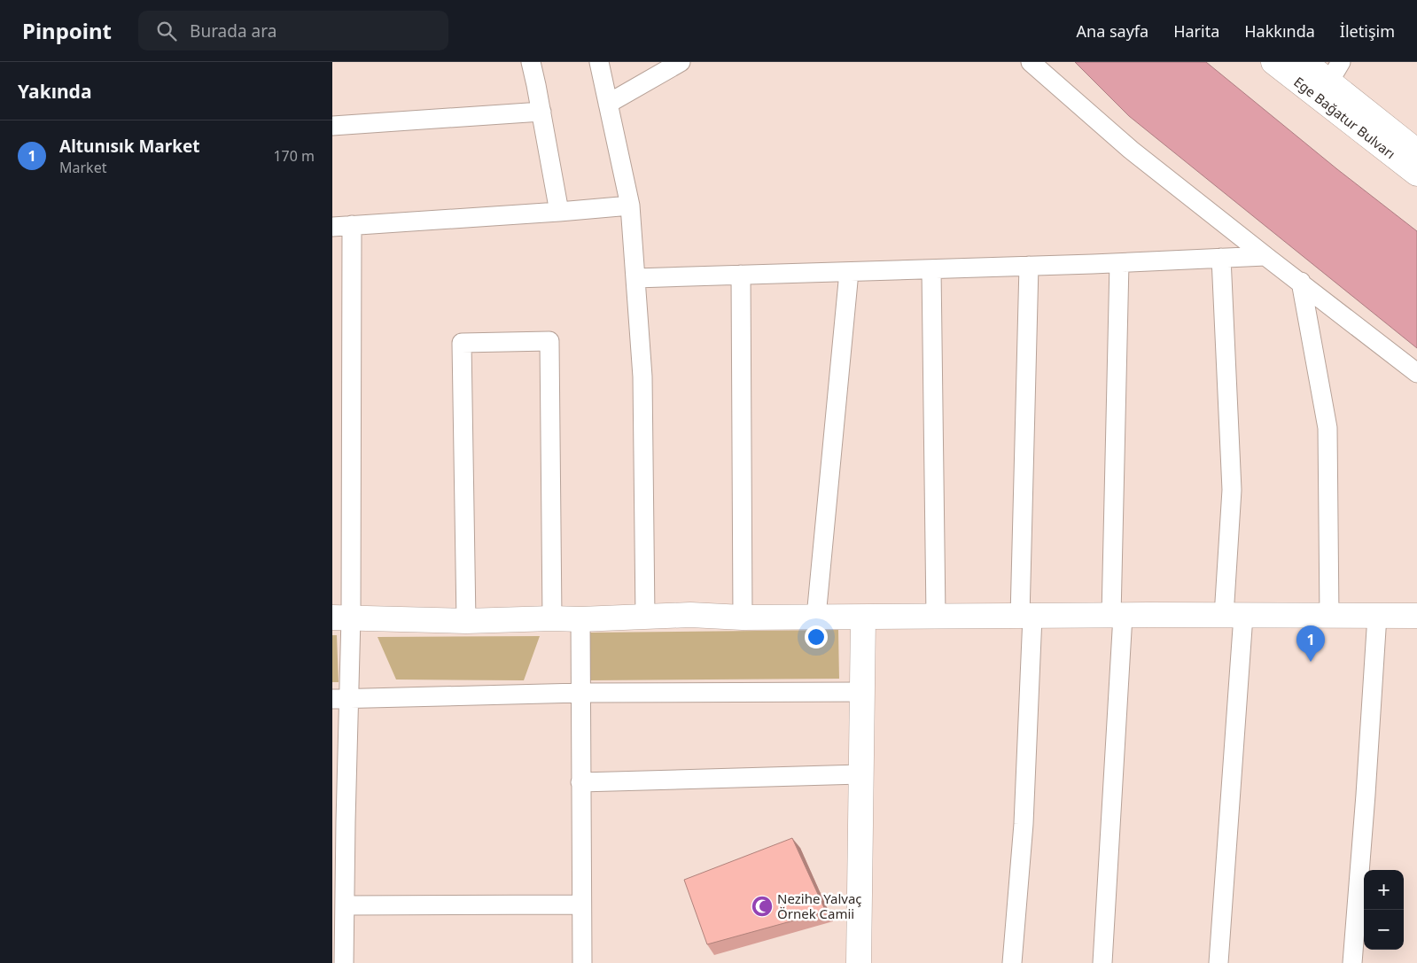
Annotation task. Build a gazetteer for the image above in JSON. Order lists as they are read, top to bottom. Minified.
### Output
{"streets":{"main road":["Ege Bağatur Bulvarı"]},"places":{"mosque":["Nezihe Yalvaç Örnek Camii"]},"page":{"header":"Pinpoint","search":"Burada ara","nav":["Ana sayfa","Harita","Hakkında","İletişim"],"heading":"Yakında","list":[{"mark":"1","name":"Altunısık Market","note":"Market","value":"170 m"}],"pins":"1","map_buttons":["+","−"]}}
